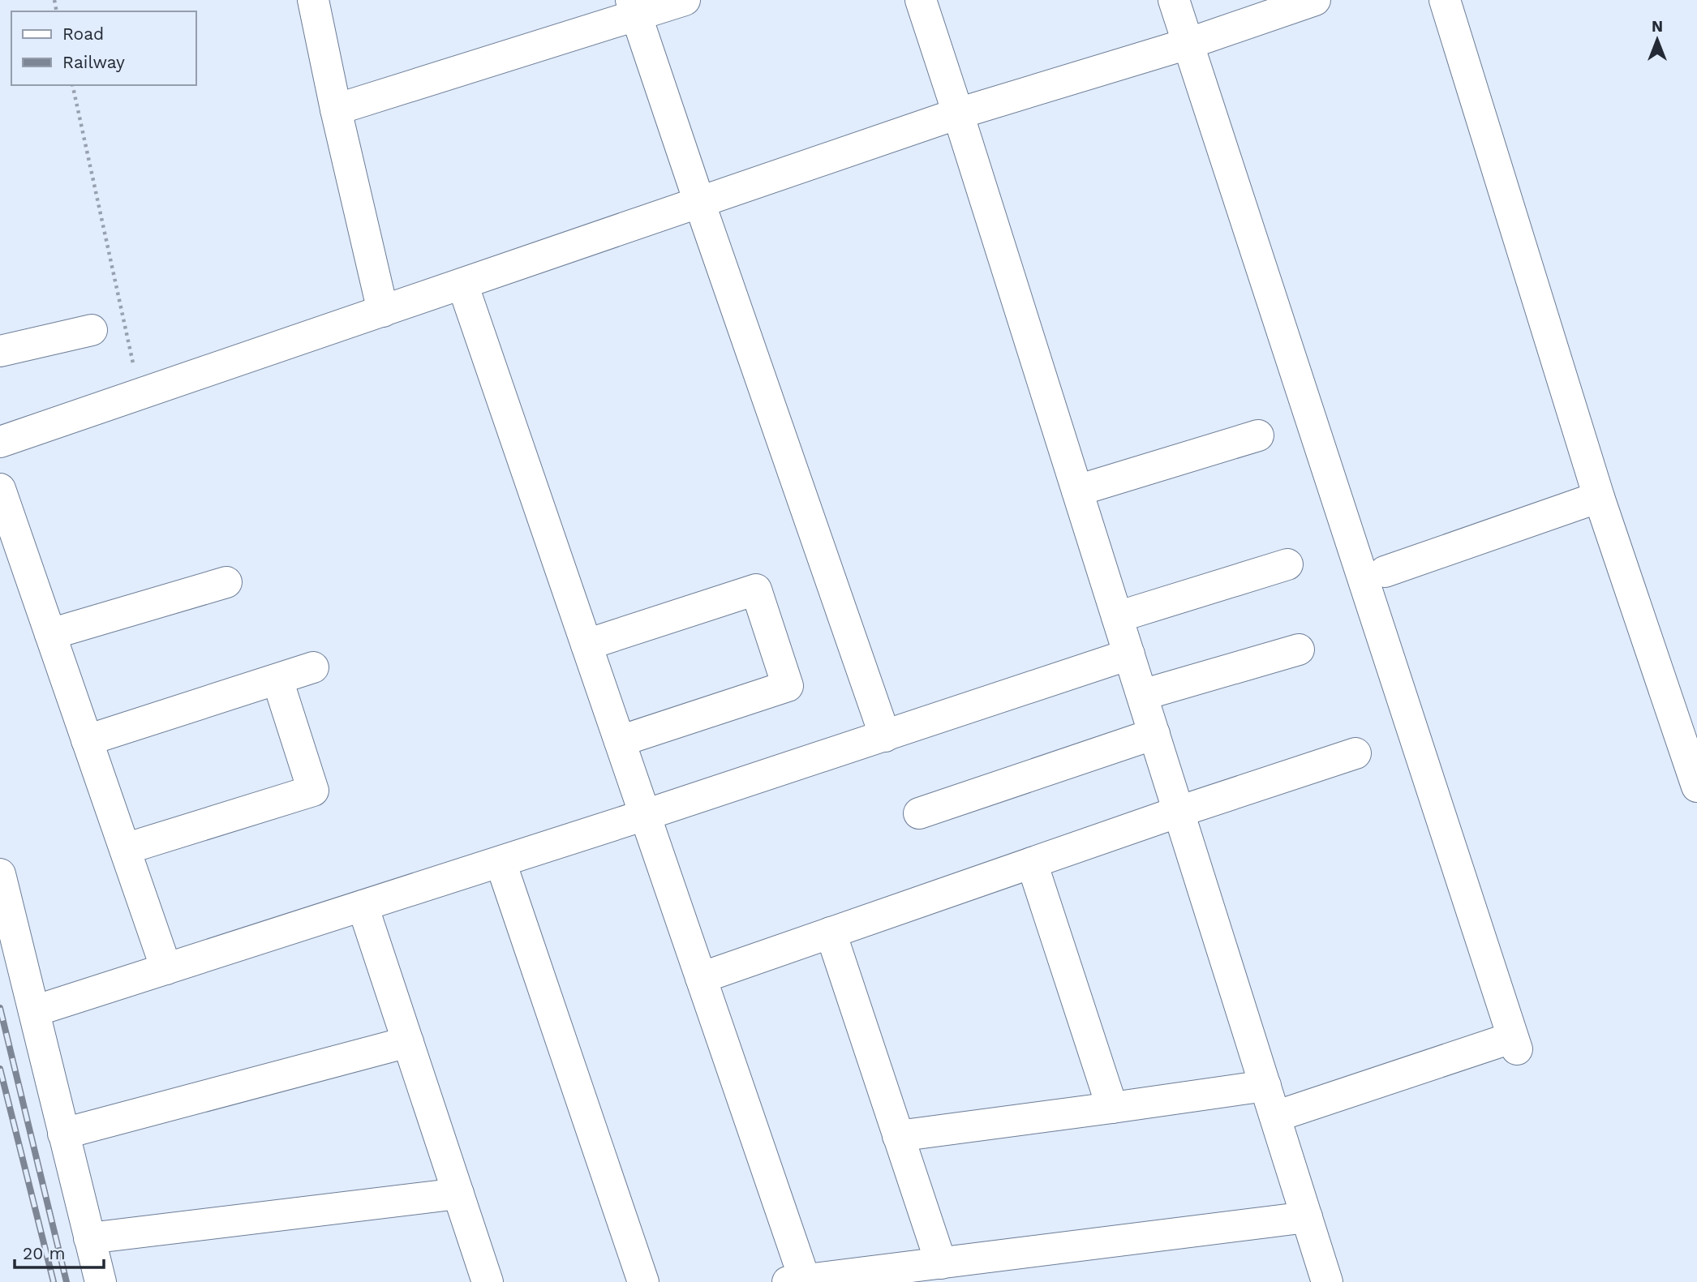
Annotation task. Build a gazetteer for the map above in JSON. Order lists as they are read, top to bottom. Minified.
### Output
{"legend":["Road","Railway"],"scale_bar":"20 m","north":"top"}
